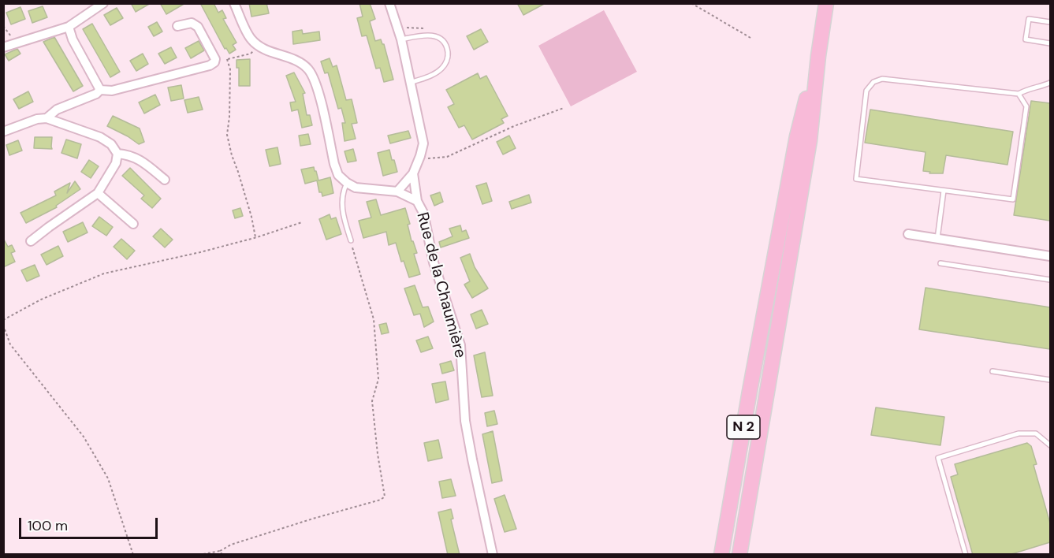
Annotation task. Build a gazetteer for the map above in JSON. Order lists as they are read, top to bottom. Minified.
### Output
{"streets":{"highway":["N 2"],"street":["Rue de la Chaumière"]},"scale_bar":"100 m"}
